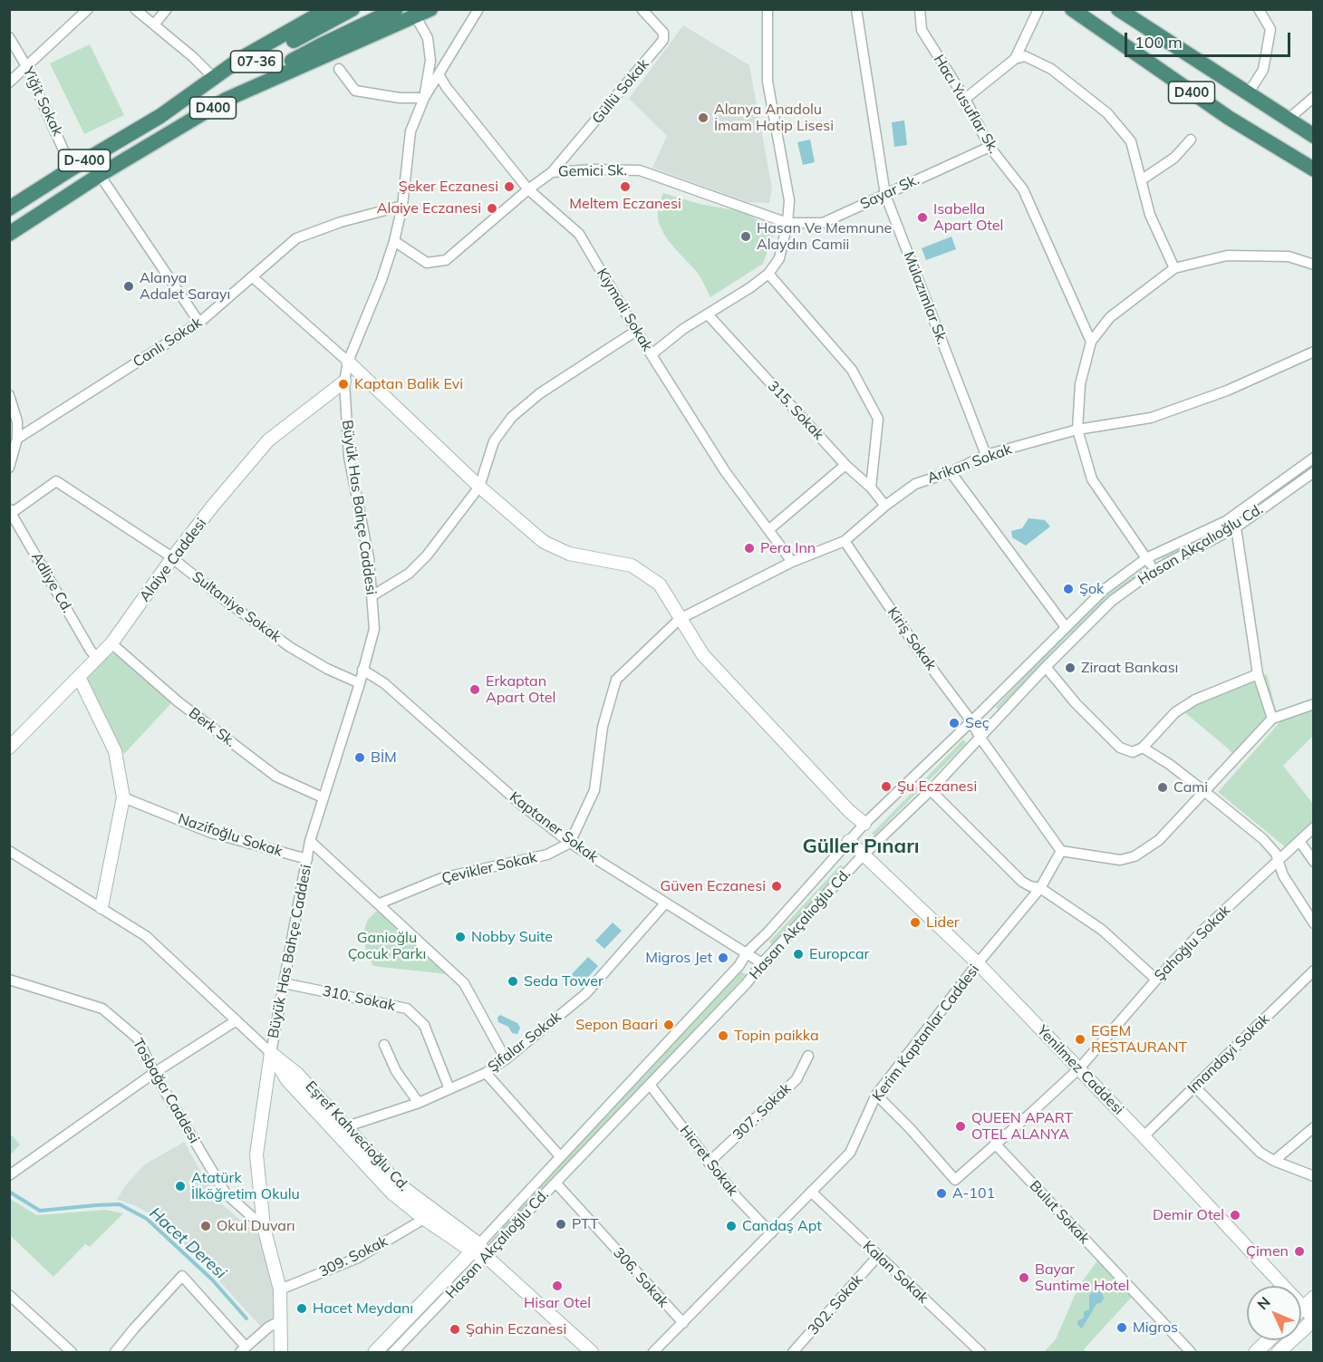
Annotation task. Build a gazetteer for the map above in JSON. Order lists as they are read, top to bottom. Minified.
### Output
{"streets":{"highway":["07-36","D400","D-400"],"street":["Güllü Sokak","Yiğit Sokak","Hacı Yusuflar Sk.","Gemici Sk.","Sayar Sk.","Mülazımlar Sk.","Kiymali Sokak","Canlı Sokak","315. Sokak","Arikan Sokak","Büyük Has Bahçe Caddesi","Hasan Akçalıoğlu Cd.","Alaiye Caddesi","Adliye Cd.","Sultaniye Sokak","Kiriş Sokak","Berk Sk.","Kaptaner Sokak","Nazifoğlu Sokak","Çevikler Sokak","Şahoğlu Sokak","310. Sokak","Kerim Kaptanlar Caddesi","Şifalar Sokak","Imandayi Sokak","Yenilmez Caddesi","Tosbağcı Caddesi","307. Sokak","Eşref Kahvecioğlu Cd.","Hicret Sokak","Bulut Sokak","309. Sokak","Kalan Sokak","306. Sokak","302. Sokak"]},"crossings":[["07-36","D400"],["07-36","D-400"],["Güllü Sokak","Gemici Sk."],["D400","D-400"],["Yiğit Sokak","D-400"],["Hacı Yusuflar Sk.","Sayar Sk."],["Gemici Sk.","Sayar Sk."],["Gemici Sk.","Kiymali Sokak"],["Gemici Sk.","Büyük Has Bahçe Caddesi"],["Sayar Sk.","Mülazımlar Sk."],["Mülazımlar Sk.","Arikan Sokak"],["Kiymali Sokak","Arikan Sokak"],["Kiymali Sokak","Büyük Has Bahçe Caddesi"],["Canlı Sokak","Büyük Has Bahçe Caddesi"],["315. Sokak","Arikan Sokak"],["Arikan Sokak","Kiriş Sokak"],["Büyük Has Bahçe Caddesi","Alaiye Caddesi"],["Büyük Has Bahçe Caddesi","Sultaniye Sokak"],["Büyük Has Bahçe Caddesi","Berk Sk."],["Büyük Has Bahçe Caddesi","Kaptaner Sokak"],["Büyük Has Bahçe Caddesi","Nazifoğlu Sokak"],["Büyük Has Bahçe Caddesi","310. Sokak"],["Büyük Has Bahçe Caddesi","Eşref Kahvecioğlu Cd."],["Hasan Akçalıoğlu Cd.","Kiriş Sokak"],["Hasan Akçalıoğlu Cd.","Kaptaner Sokak"],["Hasan Akçalıoğlu Cd.","Yenilmez Caddesi"],["Hasan Akçalıoğlu Cd.","Eşref Kahvecioğlu Cd."],["Hasan Akçalıoğlu Cd.","Hicret Sokak"],["Hasan Akçalıoğlu Cd.","306. Sokak"],["Alaiye Caddesi","Adliye Cd."],["Alaiye Caddesi","Sultaniye Sokak"],["Alaiye Caddesi","Berk Sk."],["Adliye Cd.","Sultaniye Sokak"],["Kiriş Sokak","Kerim Kaptanlar Caddesi"],["Kaptaner Sokak","Çevikler Sokak"],["Kaptaner Sokak","Şifalar Sokak"],["Şahoğlu Sokak","Kerim Kaptanlar Caddesi"],["Şahoğlu Sokak","Yenilmez Caddesi"],["Şahoğlu Sokak","Bulut Sokak"],["310. Sokak","Şifalar Sokak"],["Kerim Kaptanlar Caddesi","Yenilmez Caddesi"],["Kerim Kaptanlar Caddesi","Hicret Sokak"],["Kerim Kaptanlar Caddesi","Kalan Sokak"],["Kerim Kaptanlar Caddesi","306. Sokak"],["Şifalar Sokak","Eşref Kahvecioğlu Cd."],["Imandayi Sokak","Yenilmez Caddesi"],["307. Sokak","Hicret Sokak"],["Eşref Kahvecioğlu Cd.","309. Sokak"],["Kalan Sokak","302. Sokak"]],"districts":["Güller Pınarı"],"water":["Hacet Deresi"],"parks":["Ganioğlu Çocuk Parkı"],"places":["Alanya Anadolu İmam Hatip Lisesi","Şeker Eczanesi","Meltem Eczanesi","Alaiye Eczanesi","Isabella Apart Otel","Hasan Ve Memnune Alaydın Camii","Alanya Adalet Sarayı","Kaptan Balik Evi","Pera Inn","Şok","Ziraat Bankası","Erkaptan Apart Otel","Seç","BİM","Şu Eczanesi","Cami","Güven Eczanesi","Lider","Nobby Suite","Europcar","Migros Jet","Seda Tower","Sepon Baari","Topin paikka","EGEM RESTAURANT","QUEEN APART OTEL ALANYA","Atatürk İlköğretim Okulu","A-101","Demir Otel","PTT","Okul Duvarı","Candaş Apt","Çimen","Bayar Suntime Hotel","Hisar Otel","Hacet Meydanı","Migros","Şahin Eczanesi"],"scale_bar":"100 m","north":"top left"}
